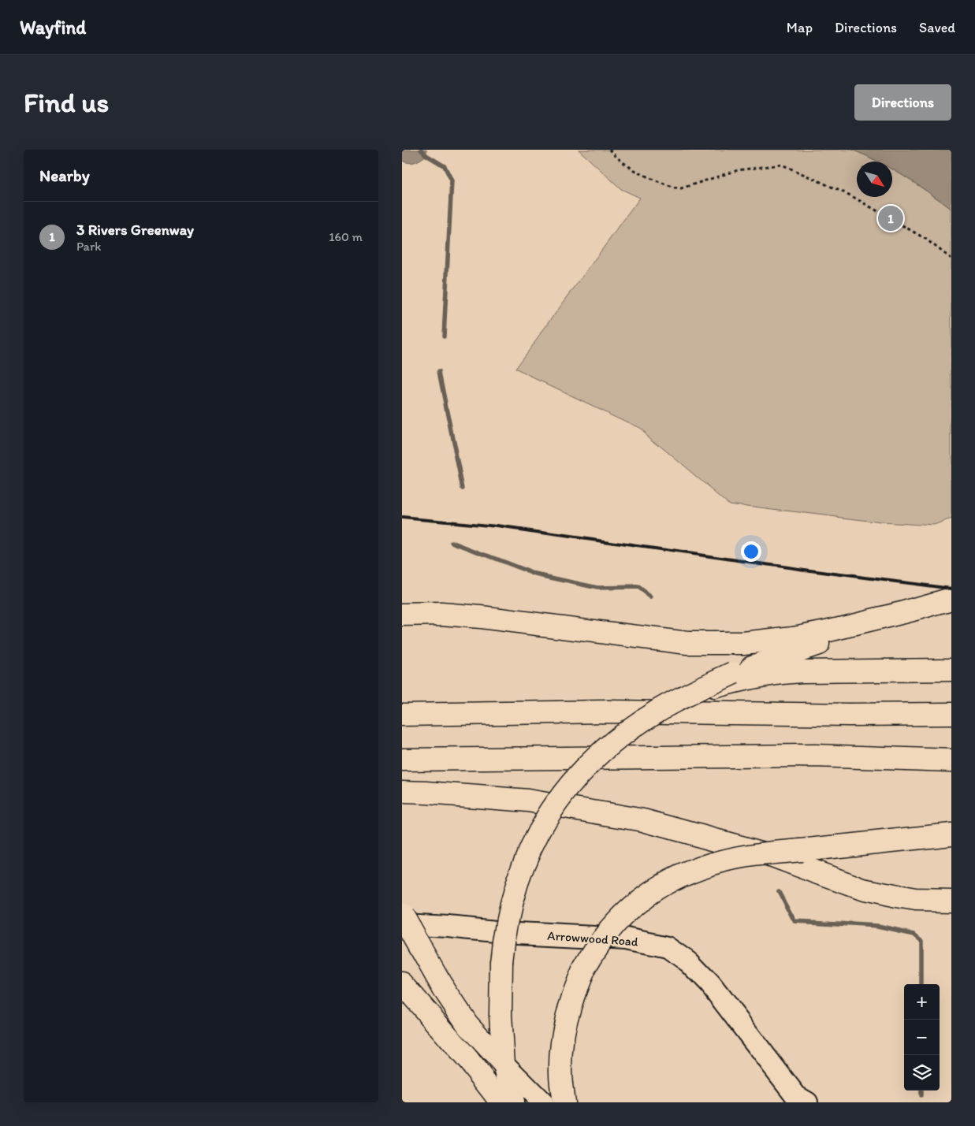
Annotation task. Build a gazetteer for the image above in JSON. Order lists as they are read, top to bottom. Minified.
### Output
{"streets":{"street":["Arrowwood Road"]},"north":"bottom right","page":{"header":"Wayfind","nav":["Map","Directions","Saved"],"buttons":"Directions","title":"Find us","heading":"Nearby","list":[{"mark":"1","name":"3 Rivers Greenway","note":"Park","value":"160 m"}],"pins":"1","map_buttons":["+","−"]}}
